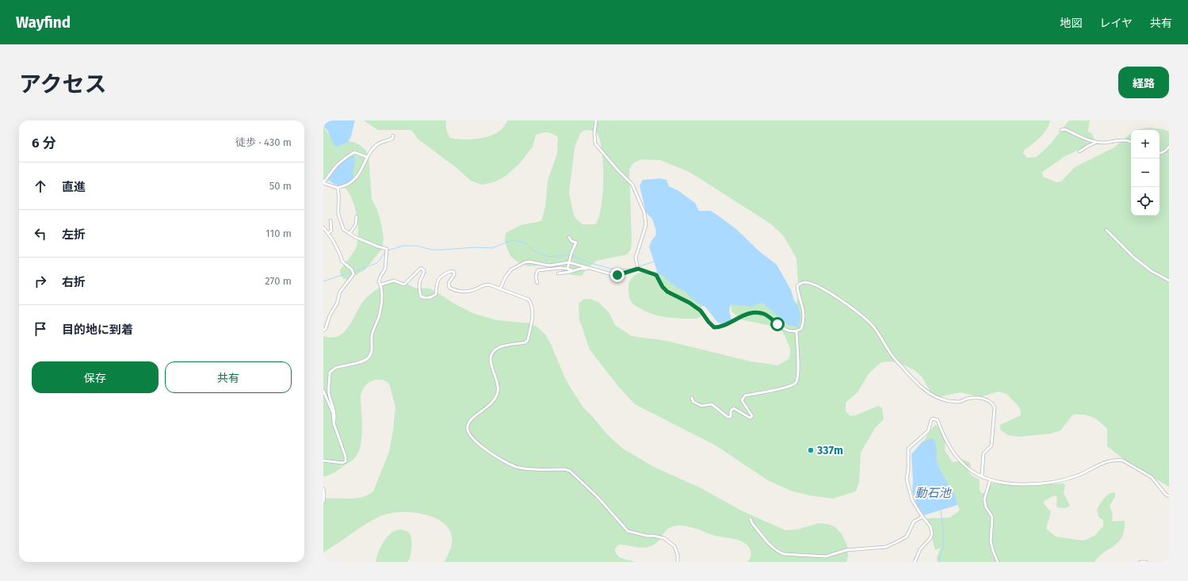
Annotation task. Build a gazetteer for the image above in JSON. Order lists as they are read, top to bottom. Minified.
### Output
{"water":["動石池"],"places":["337m"],"page":{"header":"Wayfind","nav":["地図","レイヤ","共有"],"title":"アクセス","buttons":["経路",["保存","共有"]],"heading":["6 分","徒歩 · 430 m"],"map_buttons":["+","−"],"list":[["直進","50 m"],["左折","110 m"],["右折","270 m"],"目的地に到着"]}}
